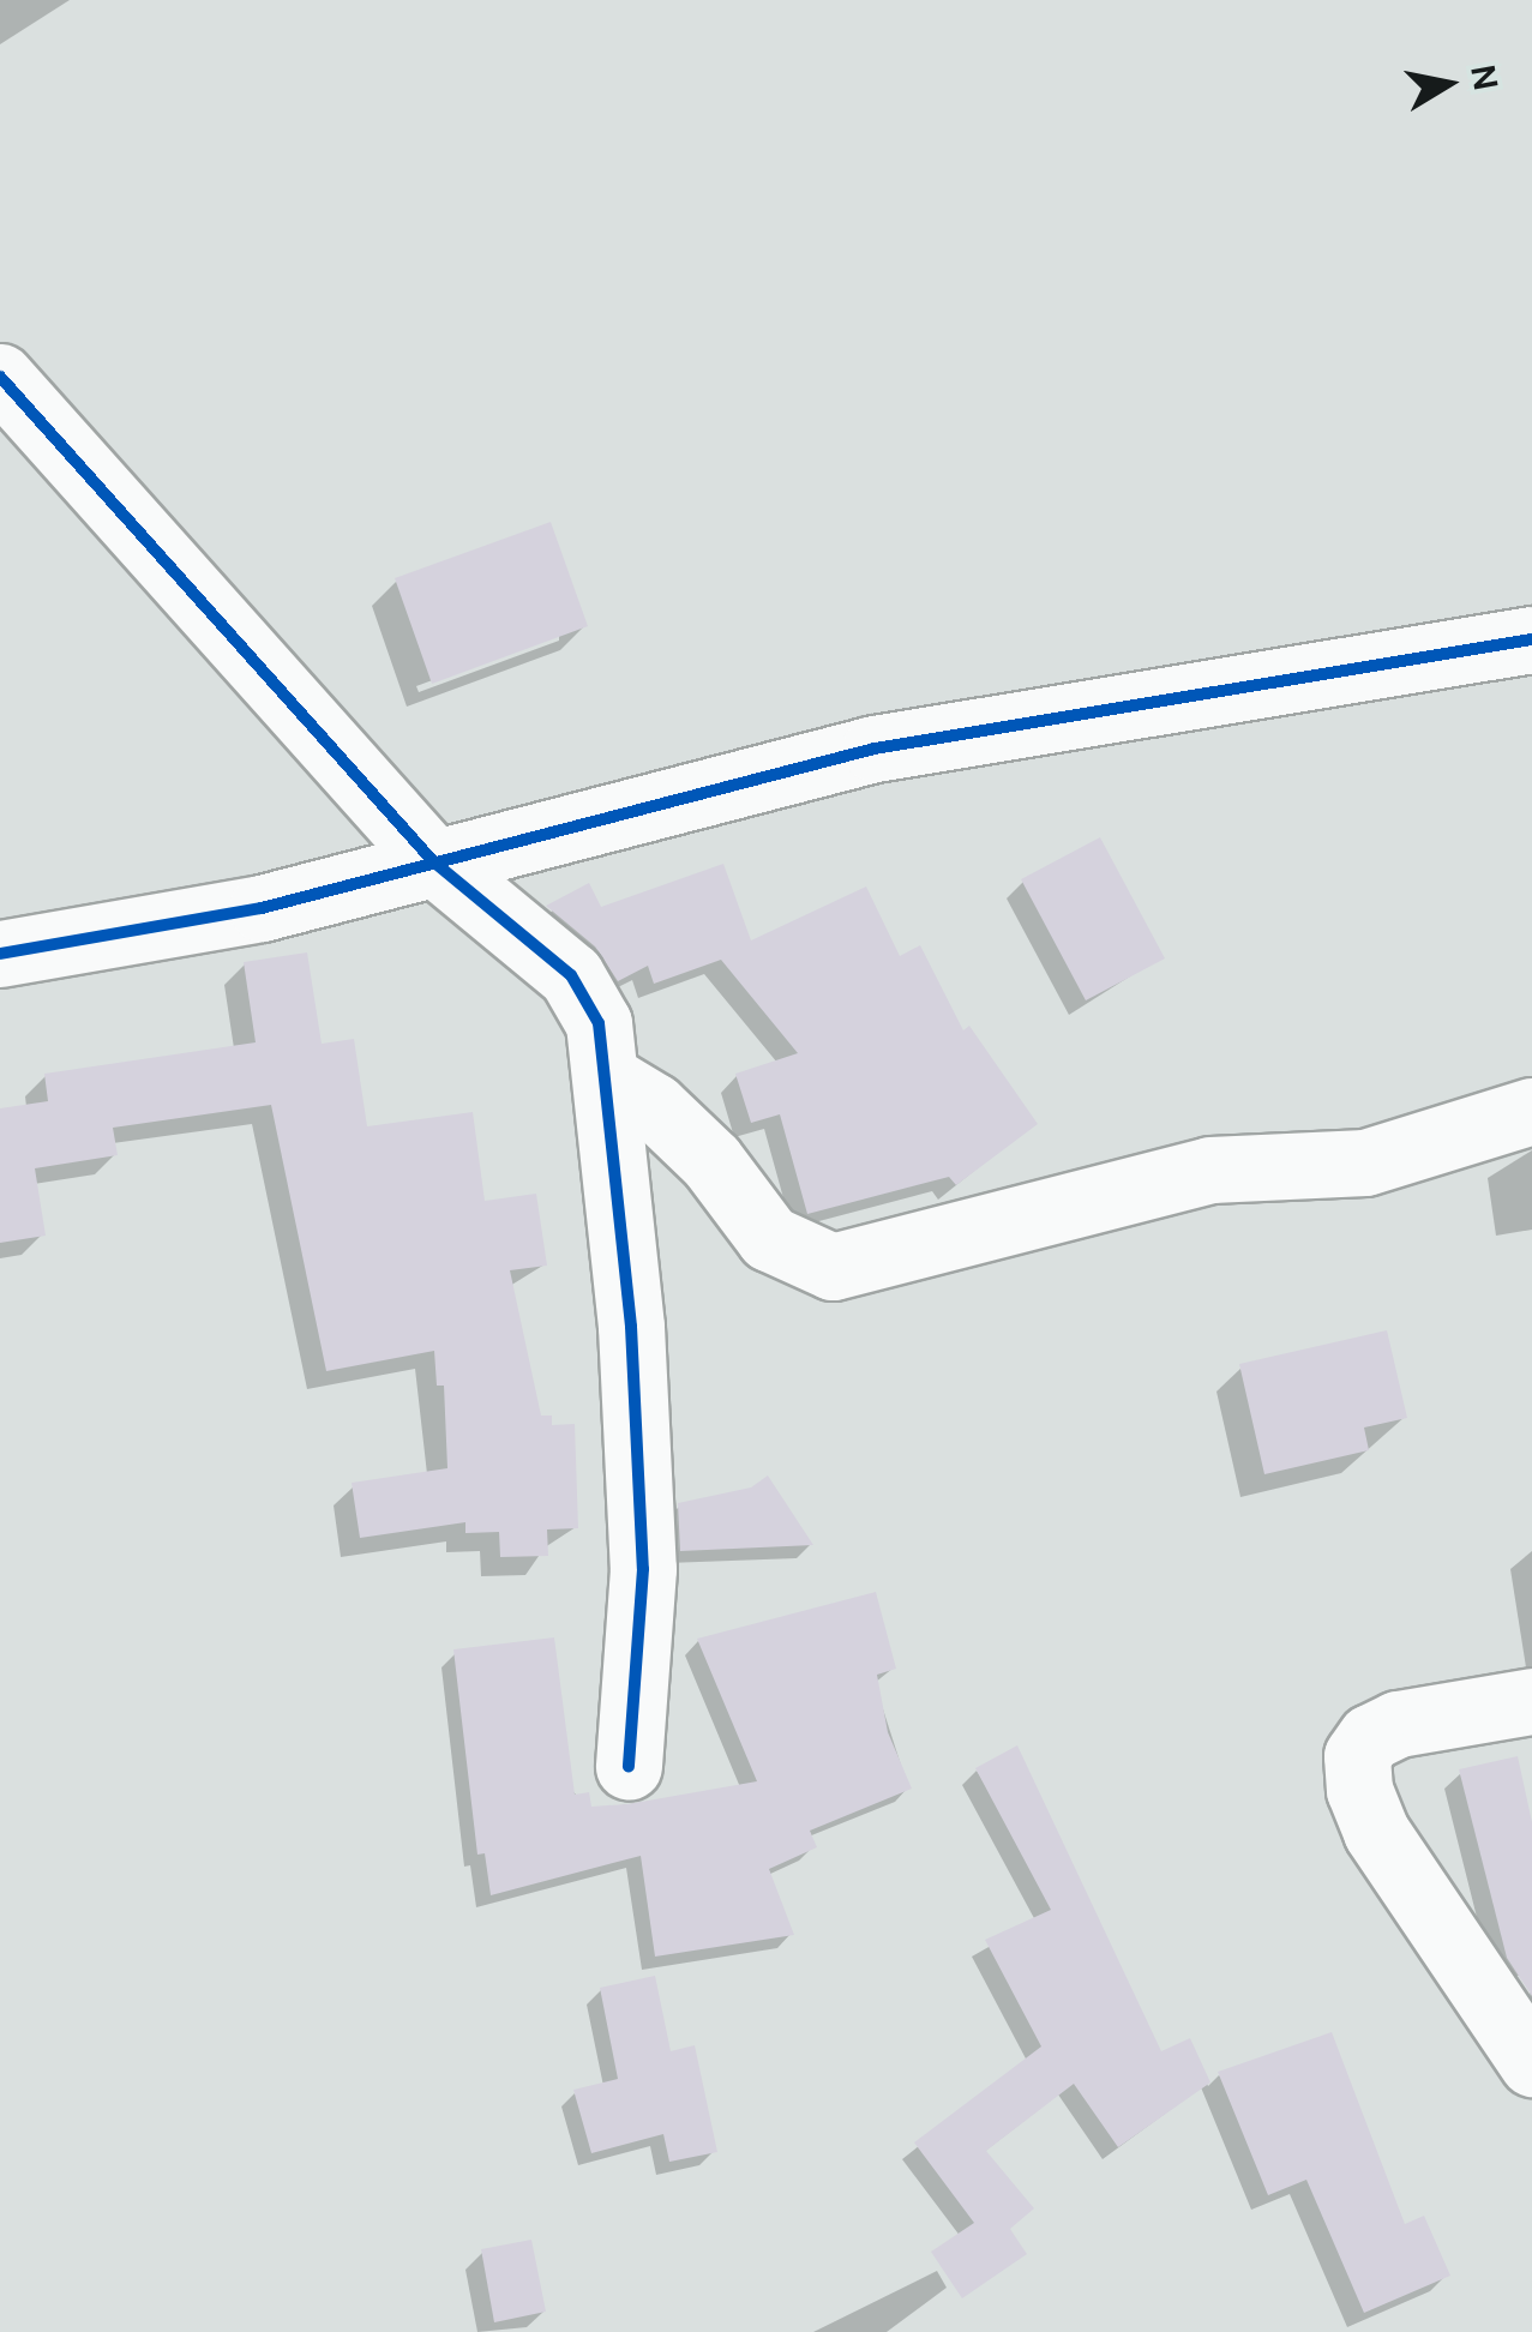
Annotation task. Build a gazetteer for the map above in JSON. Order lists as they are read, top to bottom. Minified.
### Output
{"north":"right"}
